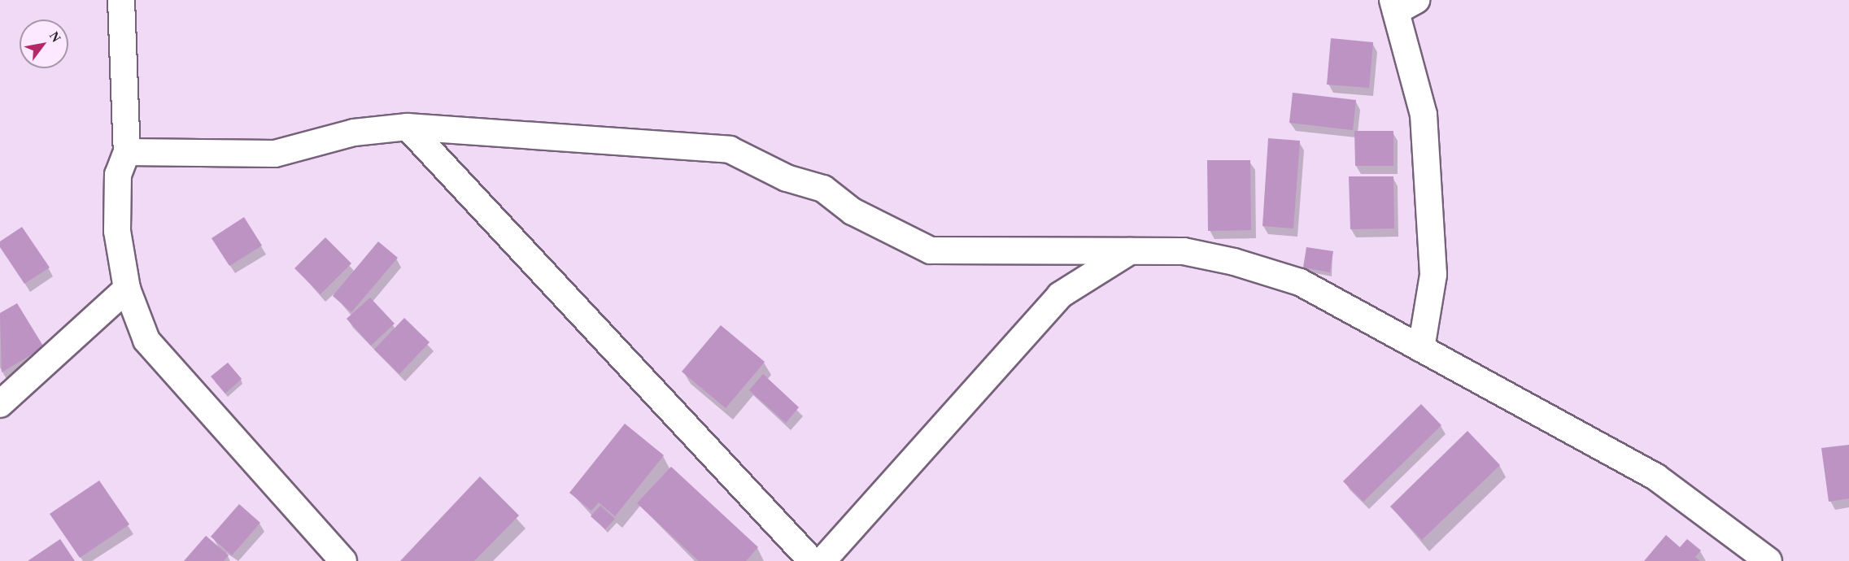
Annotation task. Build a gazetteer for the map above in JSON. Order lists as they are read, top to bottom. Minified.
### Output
{"north":"top right"}
